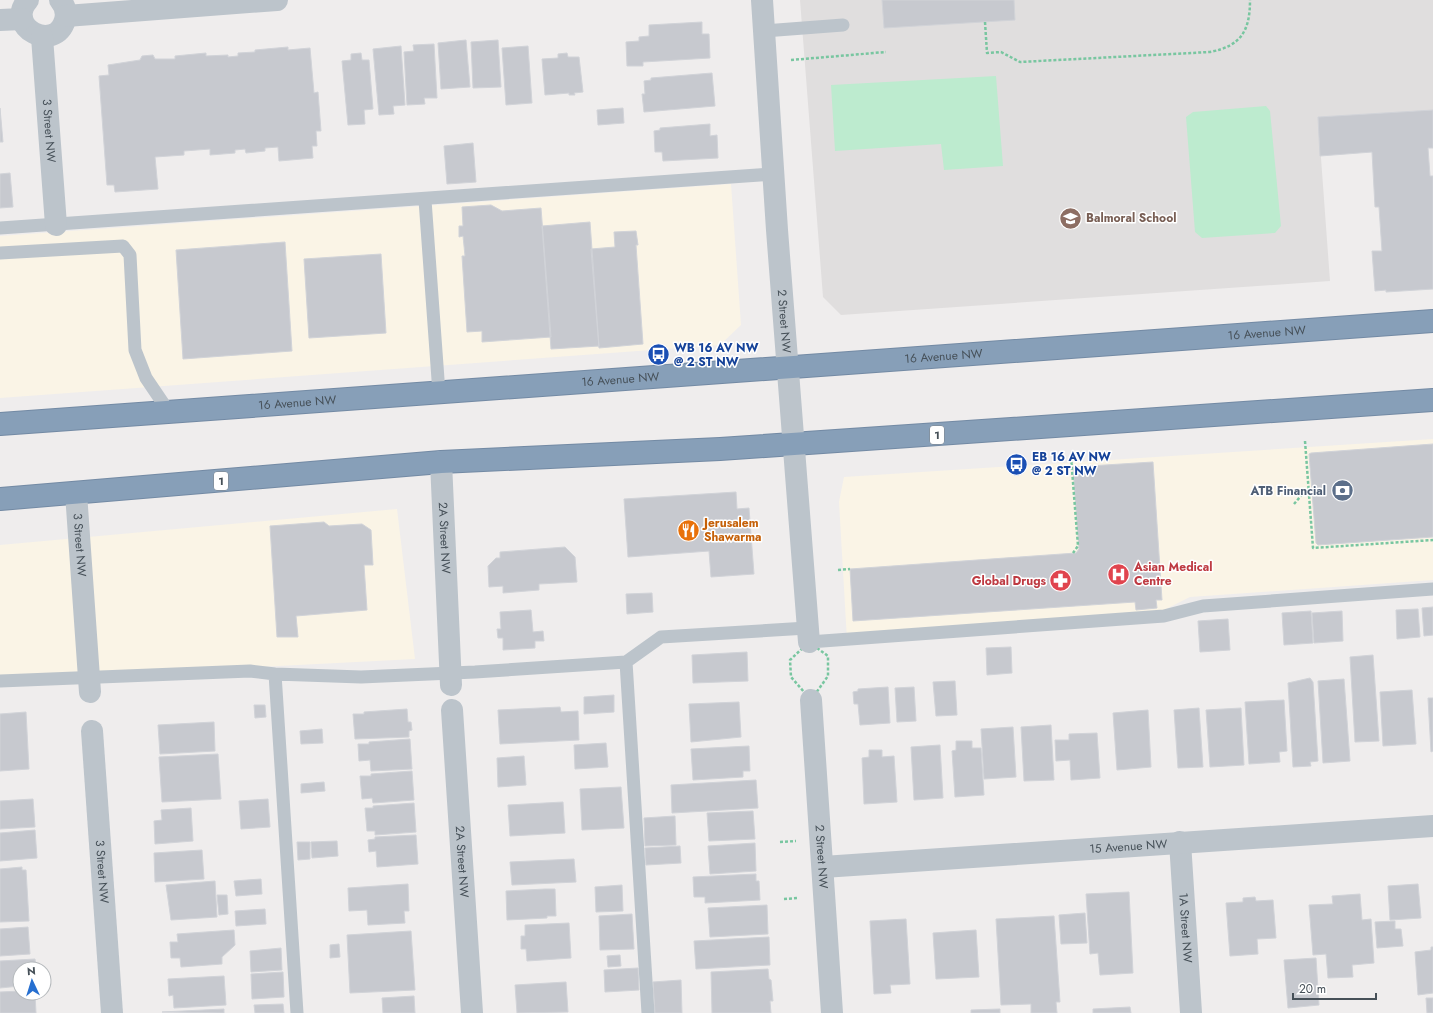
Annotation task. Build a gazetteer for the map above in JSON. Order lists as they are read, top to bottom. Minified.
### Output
{"streets":{"highway":["16 Avenue NW","1"],"street":["3 Street NW","2 Street NW","2A Street NW","15 Avenue NW","1A Street NW"]},"crossings":[["3 Street NW","1"],["2 Street NW","16 Avenue NW"],["2 Street NW","1"],["2 Street NW","15 Avenue NW"],["1","2A Street NW"],["15 Avenue NW","1A Street NW"]],"places":{"school or university":["Balmoral School"],"bus stop":["WB 16 AV NW @ 2 ST NW","EB 16 AV NW @ 2 ST NW"],"bank":["ATB Financial"],"restaurant":["Jerusalem Shawarma"],"hospital":["Asian Medical Centre"],"pharmacy":["Global Drugs"]},"scale_bar":"20 m","north":"top"}
